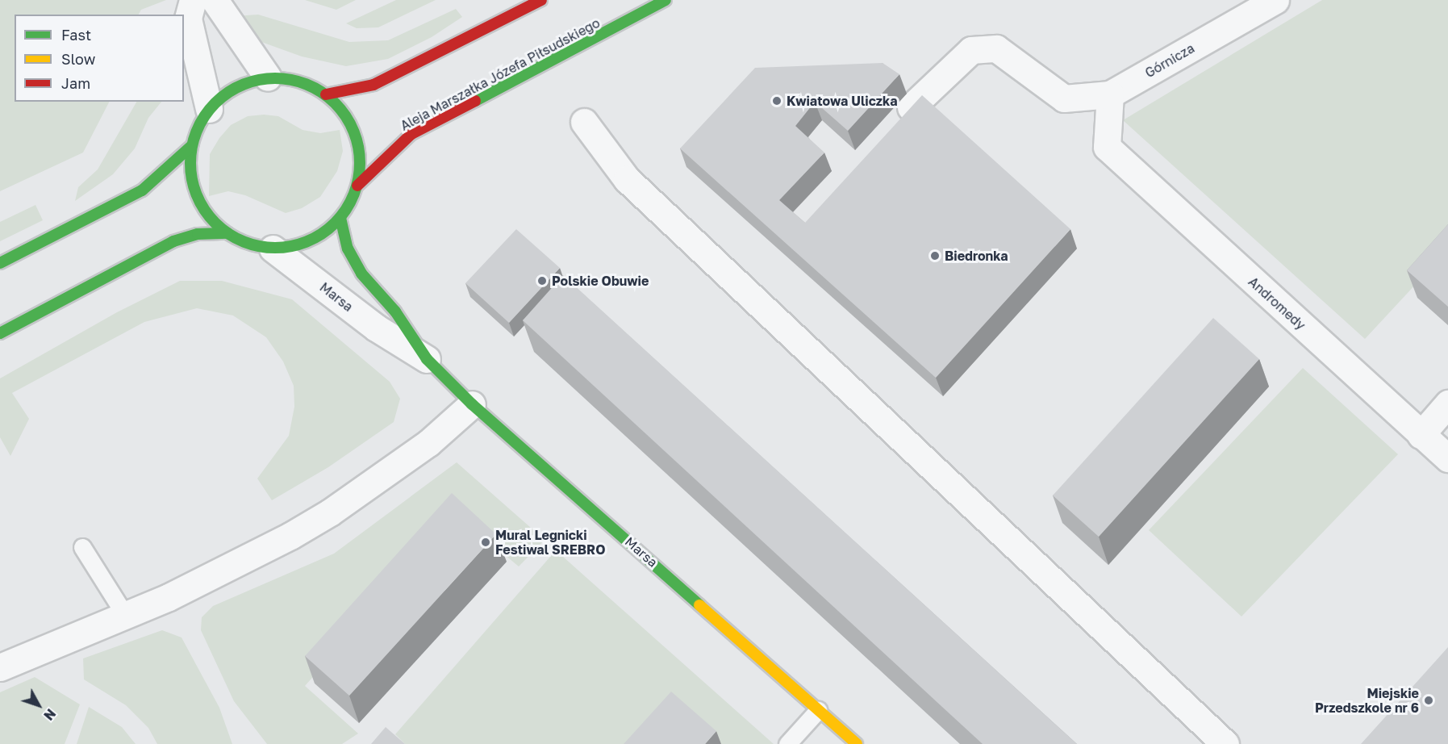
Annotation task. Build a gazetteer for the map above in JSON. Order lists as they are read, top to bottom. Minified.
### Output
{"streets":{"street":["Górnicza","Aleja Marszałka Józefa Piłsudskiego","Marsa","Andromedy"]},"crossings":[["Górnicza","Andromedy"],["Aleja Marszałka Józefa Piłsudskiego","Marsa"]],"places":["Kwiatowa Uliczka","Biedronka","Polskie Obuwie","Mural Legnicki Festiwal SREBRO","Miejskie Przedszkole nr 6"],"legend":["Fast","Slow","Jam"],"north":"bottom right"}
